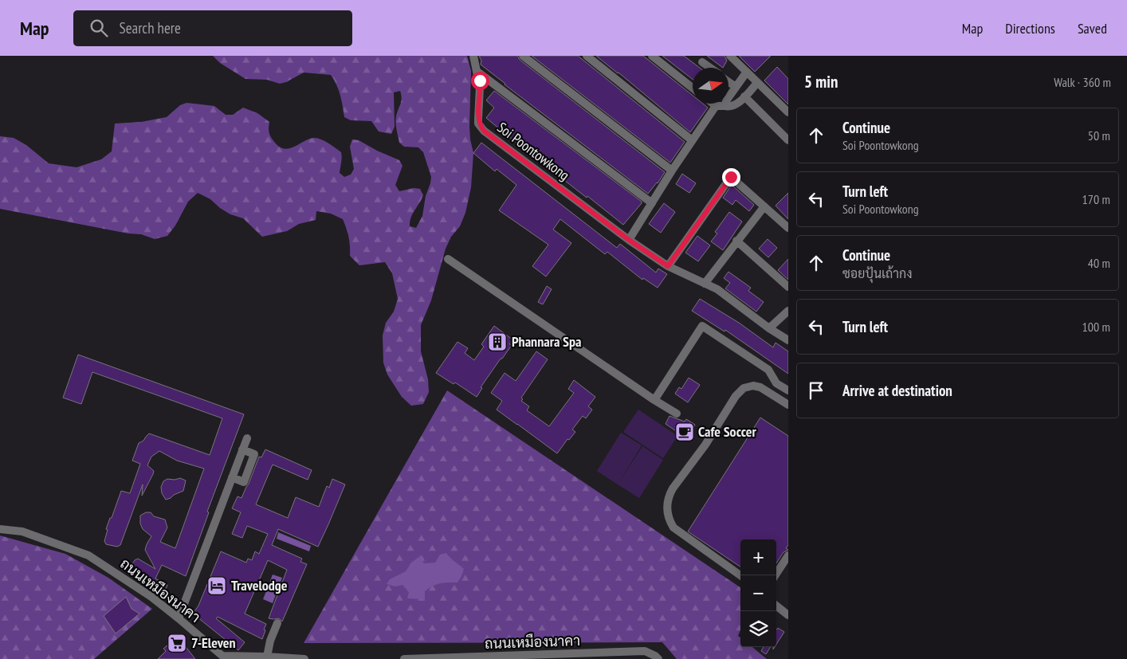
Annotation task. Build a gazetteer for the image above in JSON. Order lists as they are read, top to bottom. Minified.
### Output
{"streets":{"street":["Soi Poontowkong","ถนนเหมืองนาคา"]},"places":{"building":["Phannara Spa"],"cafe":["Cafe Soccer"],"hotel":["Travelodge"],"supermarket":["7-Eleven"]},"north":"right","page":{"header":"Map","search":"Search here","nav":["Map","Directions","Saved"],"heading":["5 min","Walk · 360 m"],"list":[["Continue","Soi Poontowkong","50 m"],["Turn left","Soi Poontowkong","170 m"],["Continue","ซอยปุ้นเถ้ากง","40 m"],["Turn left","100 m"],"Arrive at destination"],"map_buttons":["+","−"]}}
